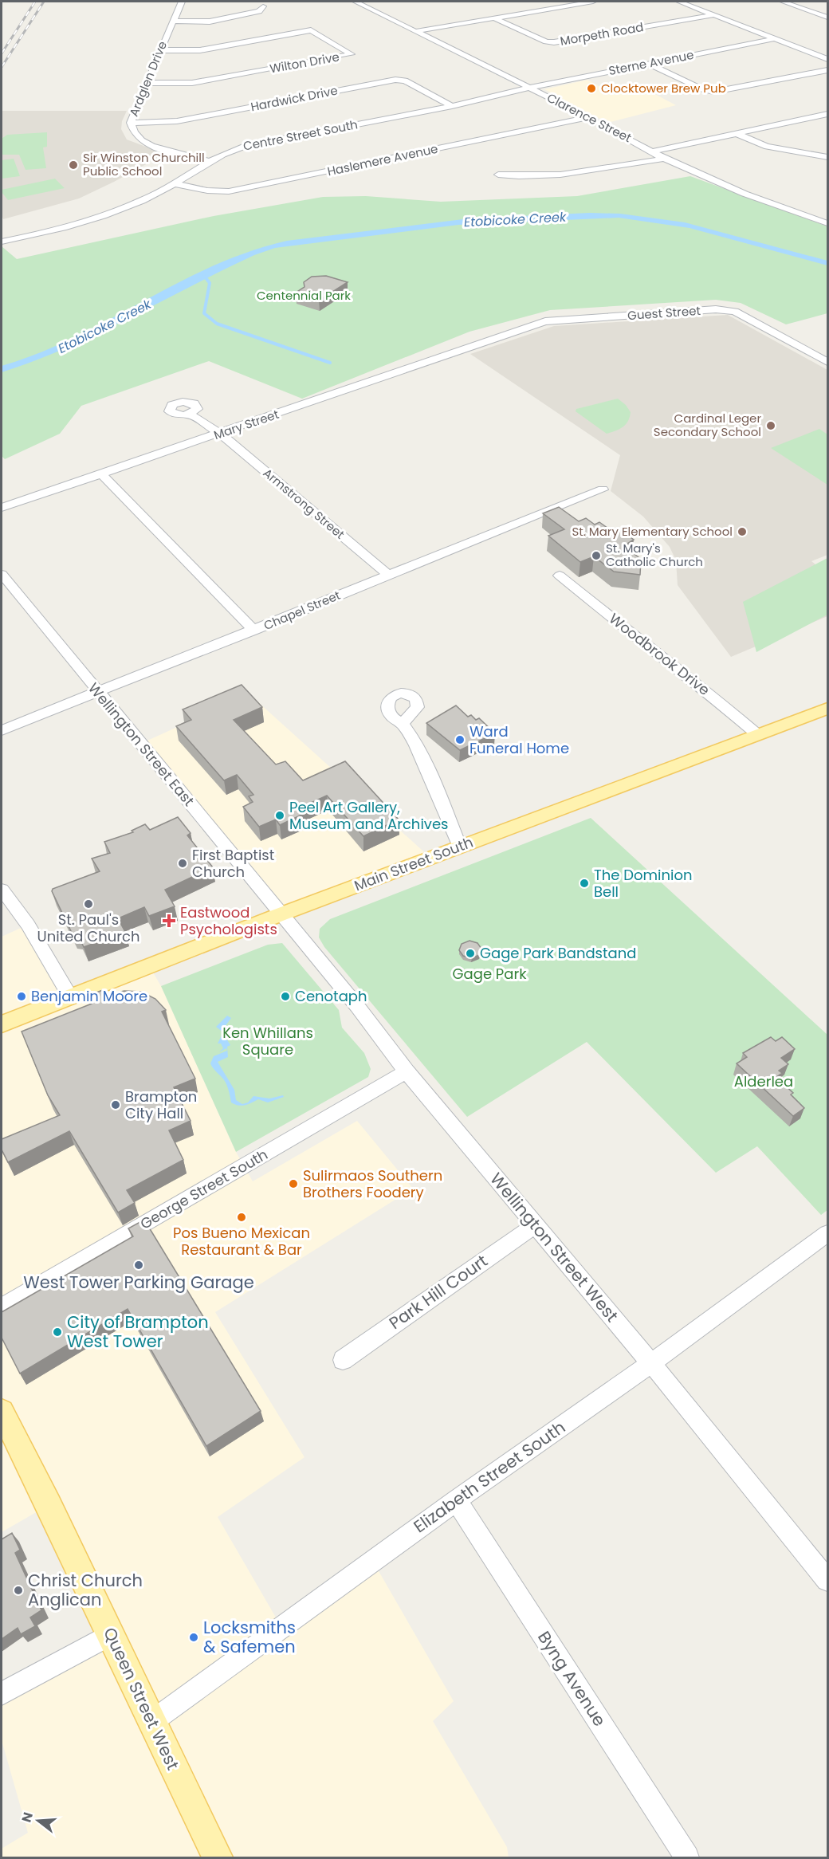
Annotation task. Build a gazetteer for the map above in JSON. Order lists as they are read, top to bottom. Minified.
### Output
{"streets":{"main road":["Main Street South","Queen Street West"],"street":["Morpeth Road","Wilton Drive","Sterne Avenue","Ardglen Drive","Hardwick Drive","Clarence Street","Centre Street South","Haslemere Avenue","Guest Street","Mary Street","Armstrong Street","Chapel Street","Woodbrook Drive","Wellington Street East","George Street South","Wellington Street West","Park Hill Court","Elizabeth Street South","Byng Avenue"]},"crossings":[["Wilton Drive","Ardglen Drive"],["Sterne Avenue","Clarence Street"],["Sterne Avenue","Centre Street South"],["Ardglen Drive","Hardwick Drive"],["Ardglen Drive","Centre Street South"],["Hardwick Drive","Centre Street South"],["Clarence Street","Centre Street South"],["Clarence Street","Haslemere Avenue"],["Centre Street South","Haslemere Avenue"],["Guest Street","Mary Street"],["Mary Street","Armstrong Street"],["Armstrong Street","Chapel Street"],["Chapel Street","Wellington Street East"],["Woodbrook Drive","Main Street South"],["Wellington Street East","Main Street South"],["Wellington Street East","Wellington Street West"],["Main Street South","Wellington Street West"],["George Street South","Wellington Street West"],["Wellington Street West","Park Hill Court"],["Wellington Street West","Elizabeth Street South"],["Elizabeth Street South","Byng Avenue"],["Elizabeth Street South","Queen Street West"]],"water":["Etobicoke Creek"],"parks":["Centennial Park","Gage Park","Ken Whillans Square","Alderlea"],"places":{"other":["Clocktower Brew Pub","Sir Winston Churchill Public School","Cardinal Leger Secondary School","St. Mary Elementary School","St. Mary's Catholic Church","Ward Funeral Home","Peel Art Gallery, Museum and Archives","First Baptist Church","The Dominion Bell","St. Paul's United Church","Gage Park Bandstand","Benjamin Moore","Cenotaph","Brampton City Hall","Sulirmaos Southern Brothers Foodery","Pos Bueno Mexican Restaurant & Bar","West Tower Parking Garage","City of Brampton West Tower","Christ Church Anglican","Locksmiths & Safemen"],"health":["Eastwood Psychologists"]},"north":"left"}
